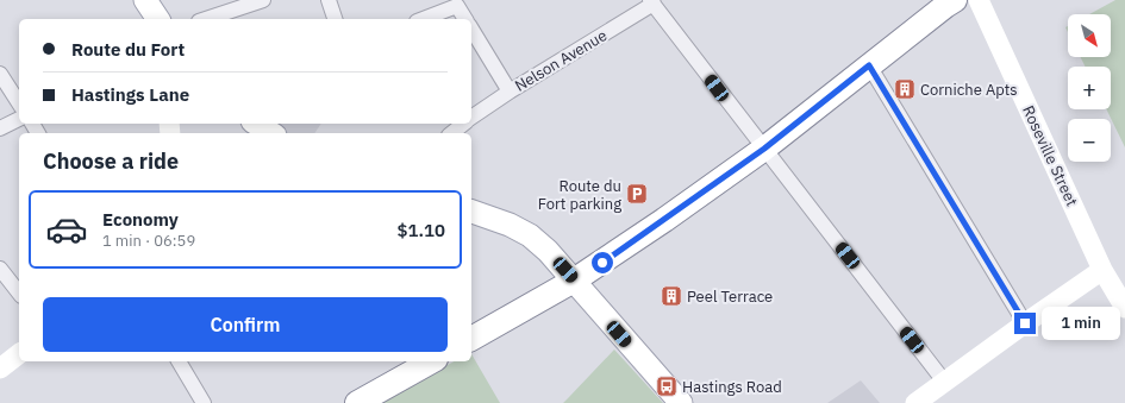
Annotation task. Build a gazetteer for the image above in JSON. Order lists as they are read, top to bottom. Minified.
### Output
{"streets":{"main road":["Roseville Street"],"street":["Nelson Avenue"]},"places":{"building":["Corniche Apts","Peel Terrace"],"parking":["Route du Fort parking"],"bus stop":["Hastings Road"]},"north":"bottom right","page":{"map_buttons":["+","−"],"banner":["Route du Fort","Hastings Lane"],"heading":"Choose a ride","list":[{"name":"Economy","note":"1 min · 06:59","value":"$1.10"}],"buttons":"Confirm","bubble":"1 min"}}
